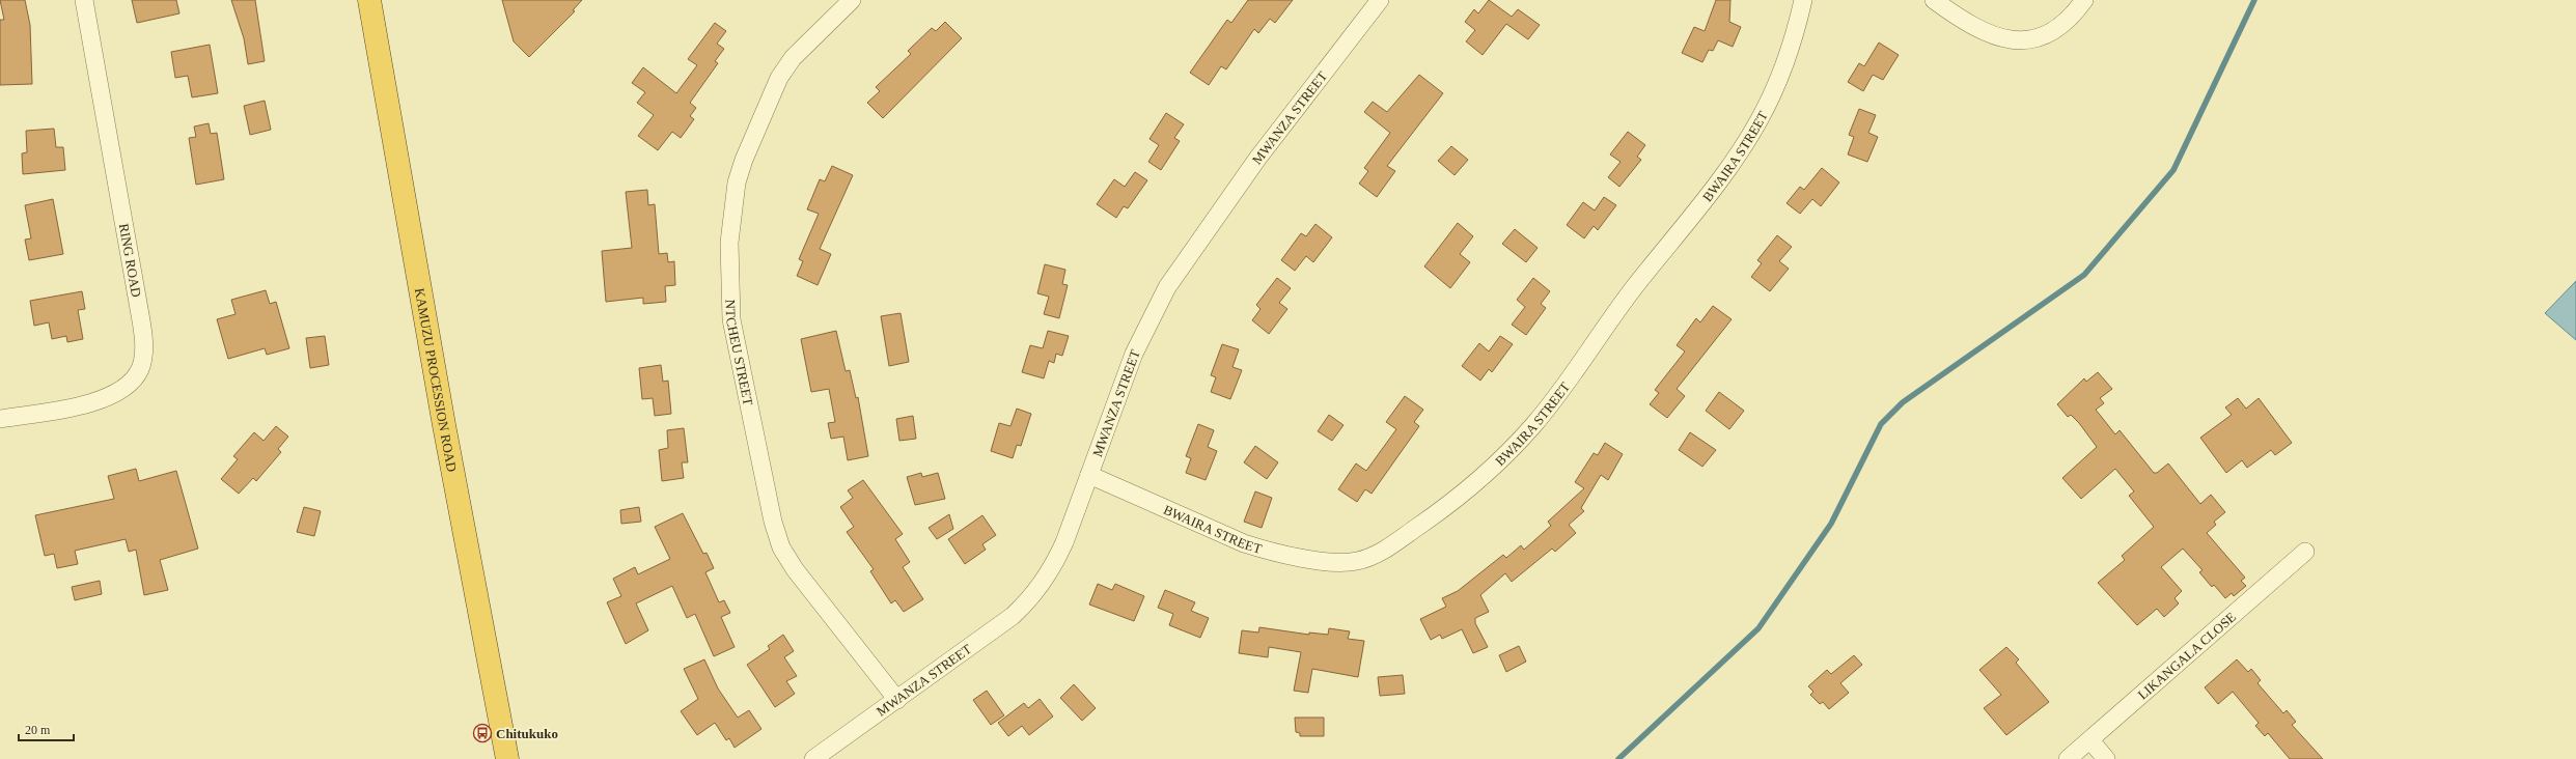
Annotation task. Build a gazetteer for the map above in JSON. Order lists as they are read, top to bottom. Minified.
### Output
{"streets":{"highway":["KAMUZU PROCESSION ROAD"],"street":["MWANZA STREET","BWAIRA STREET","RING ROAD","NTCHEU STREET","LIKANGALA CLOSE"]},"crossings":[["MWANZA STREET","BWAIRA STREET"],["MWANZA STREET","NTCHEU STREET"]],"places":{"bus stop":["Chitukuko"]},"scale_bar":"20 m"}
